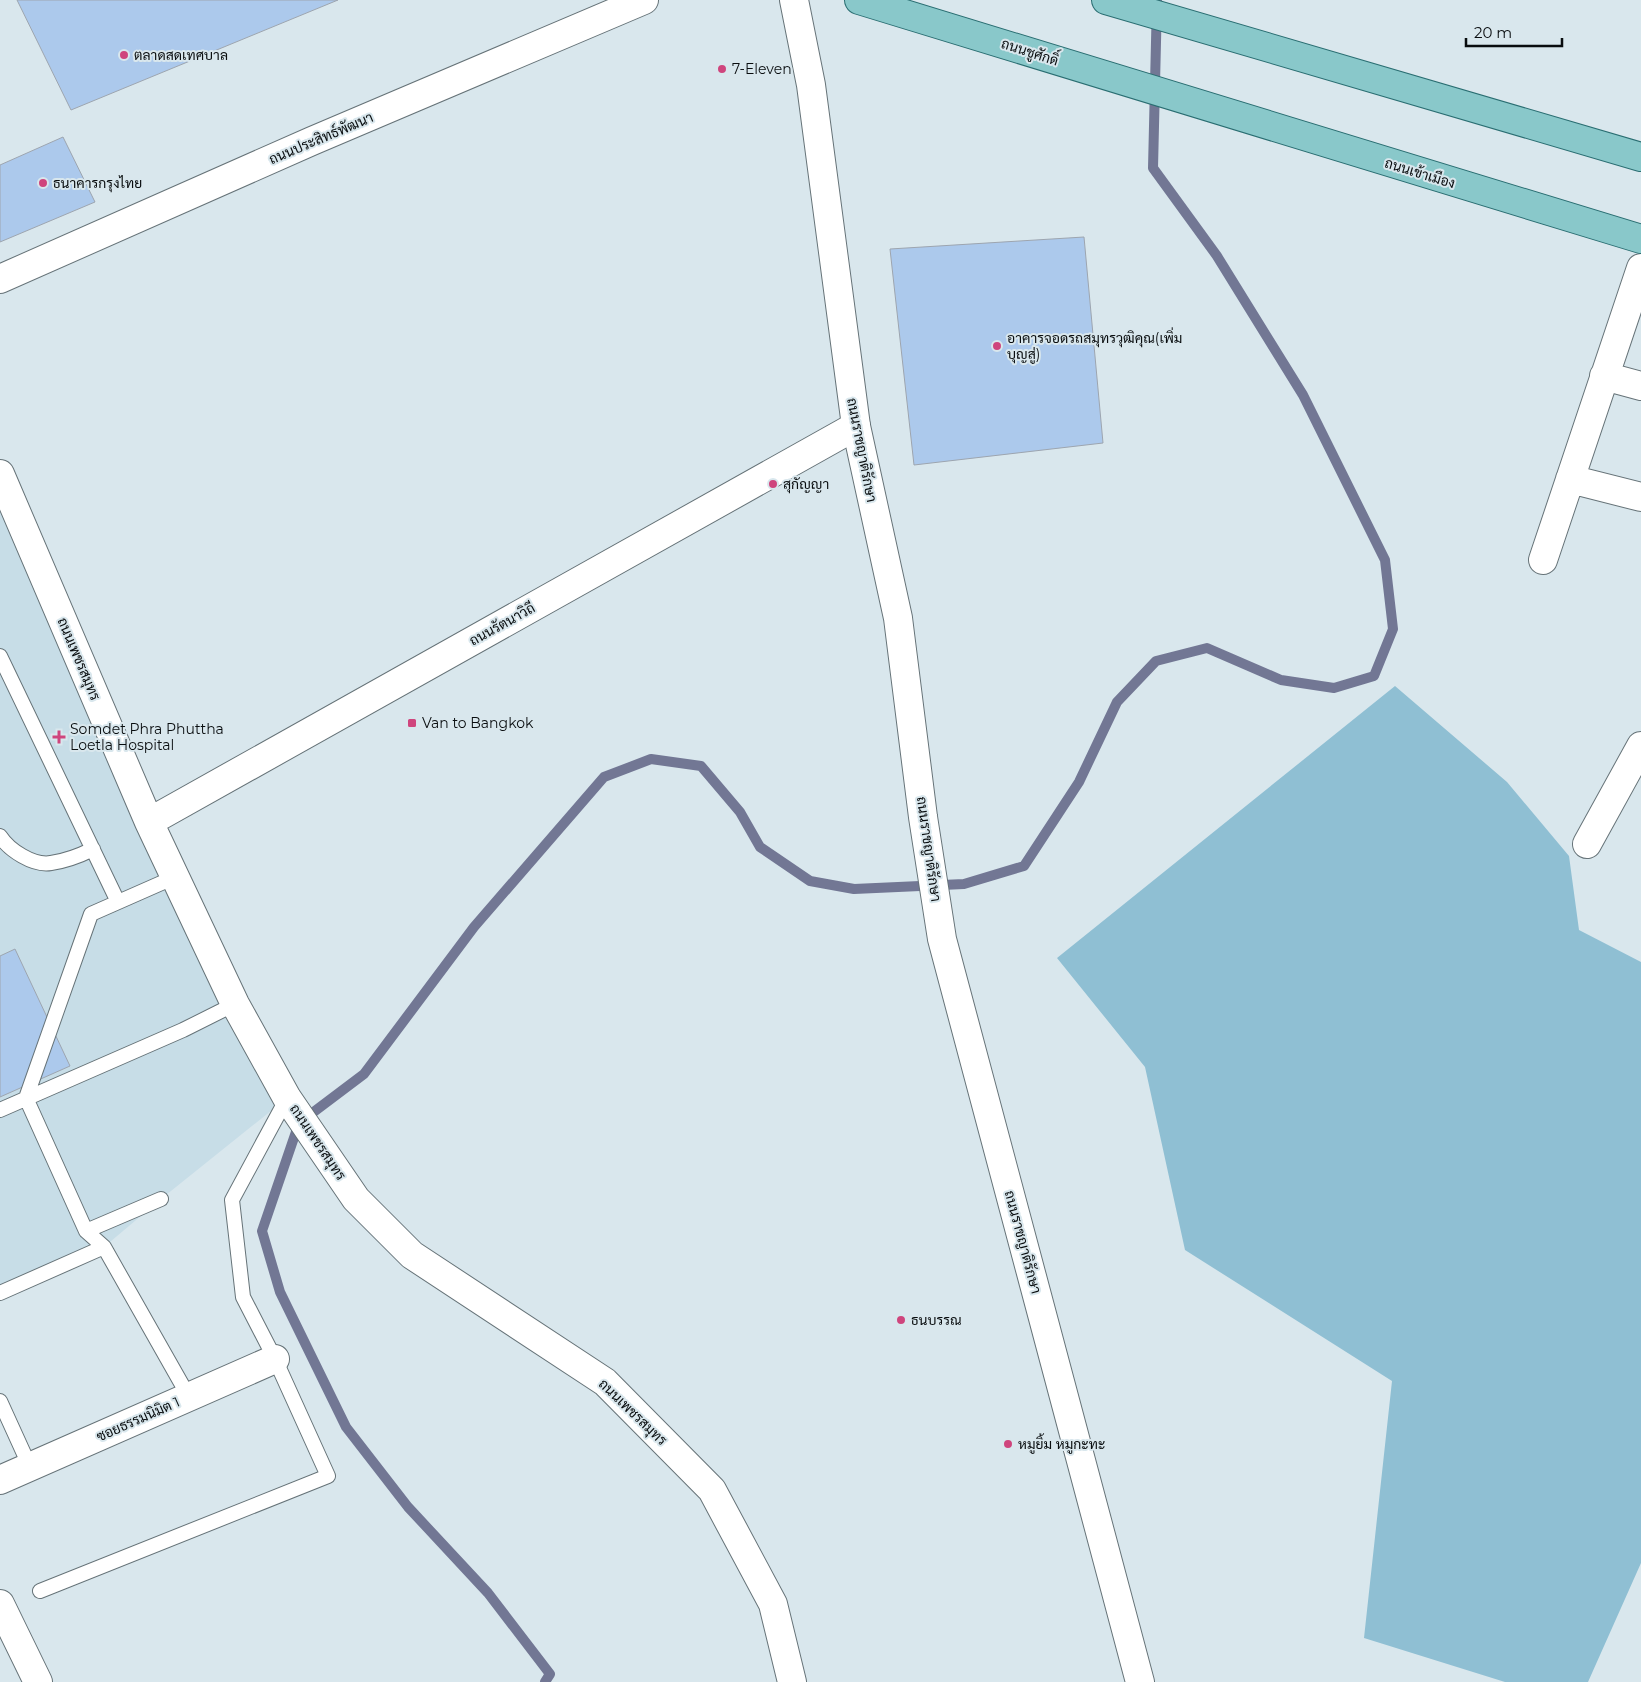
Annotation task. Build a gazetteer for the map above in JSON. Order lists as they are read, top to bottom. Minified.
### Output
{"streets":{"main road":["ถนนชูศักดิ์","ถนนเข้าเมือง"],"street":["ถนนประสิทธ์พัฒนา","ถนนราชญาติรักษา","ถนนรัตนาวิถี","ถนนเพชรสมุทร","ซอยธรรมนิมิต 1"]},"crossings":[["ถนนชูศักดิ์","ถนนเข้าเมือง"],["ถนนราชญาติรักษา","ถนนรัตนาวิถี"],["ถนนรัตนาวิถี","ถนนเพชรสมุทร"]],"places":{"other":["ตลาดสดเทศบาล","7-Eleven","ธนาคารกรุงไทย","อาคารจอดรถสมุทรวุฒิคุณ(เพิ่ม บุญสู่)","สุกัญญา","ธนบรรณ","หมูยิ้ม หมูกะทะ"],"transit":["Van to Bangkok"],"health":["Somdet Phra Phuttha Loetla Hospital"]},"scale_bar":"20 m"}
